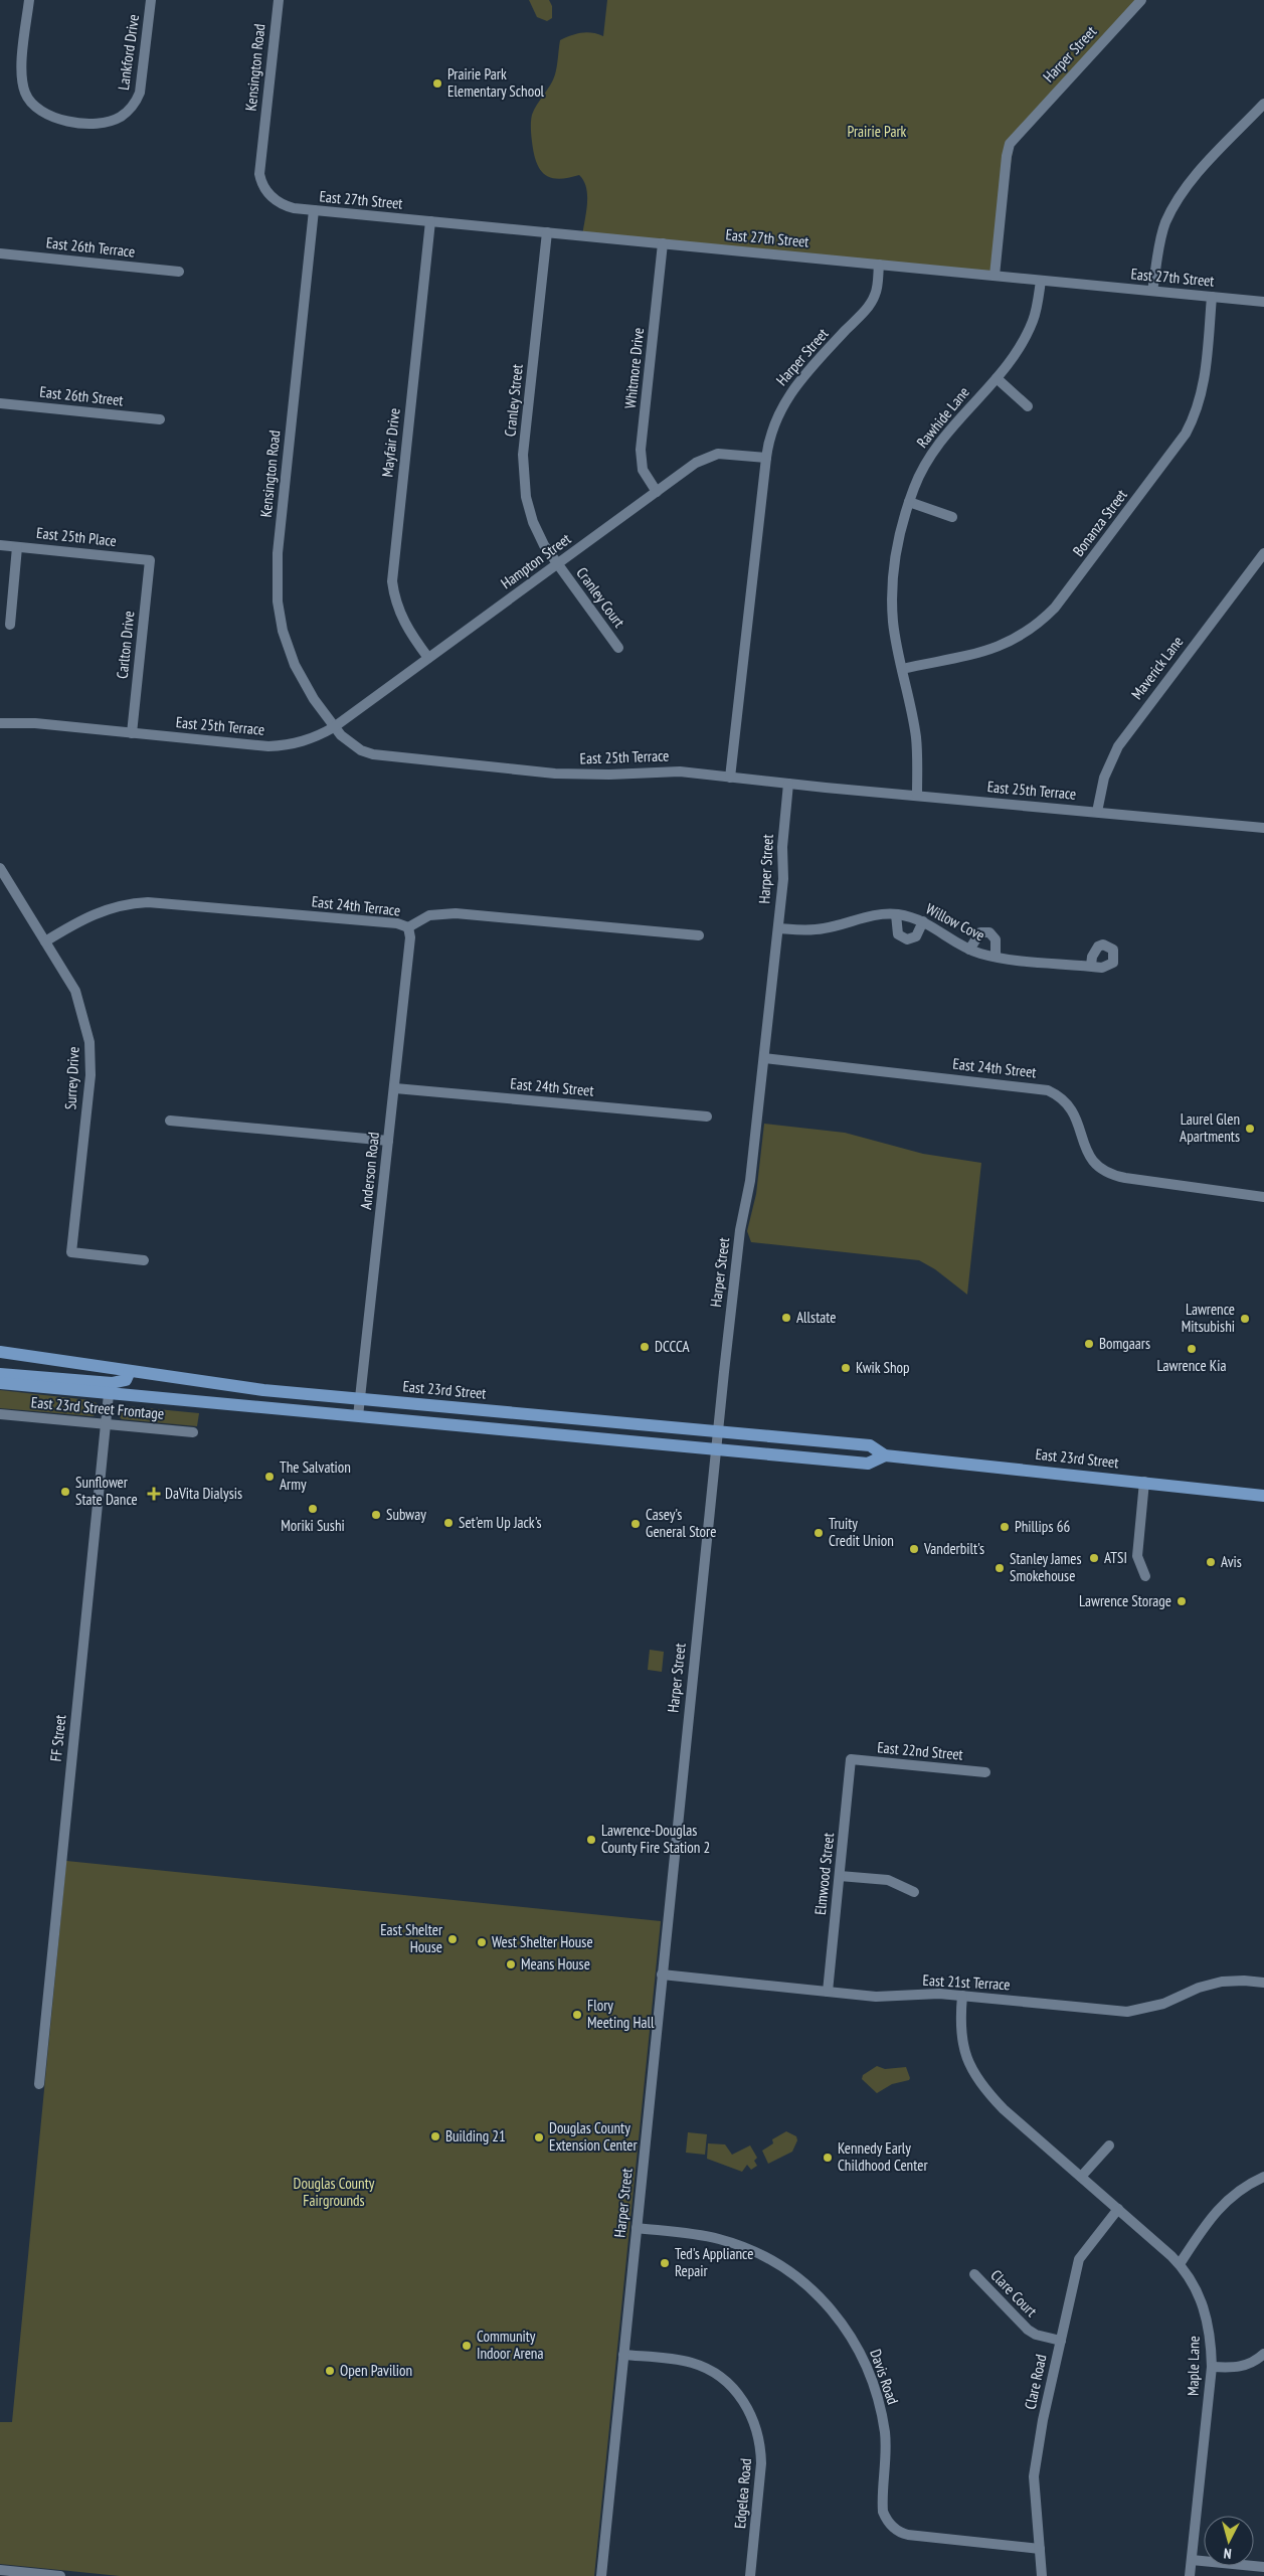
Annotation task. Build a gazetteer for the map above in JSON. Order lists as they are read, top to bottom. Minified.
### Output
{"streets":{"main road":["East 23rd Street"],"street":["Lankford Drive","Harper Street","Kensington Road","East 27th Street","East 26th Terrace","Whitmore Drive","East 26th Street","Cranley Street","Rawhide Lane","Mayfair Drive","Bonanza Street","East 25th Place","Hampton Street","Cranley Court","Carlton Drive","Maverick Lane","East 25th Terrace","East 24th Terrace","Willow Cove","East 24th Street","Surrey Drive","Anderson Road","East 23rd Street Frontage","FF Street","East 22nd Street","Elmwood Street","East 21st Terrace","Clare Court","Maple Lane","Davis Road","Clare Road","Edgelea Road"]},"crossings":[["Harper Street","East 27th Street"],["Harper Street","Hampton Street"],["Harper Street","East 25th Terrace"],["Harper Street","Willow Cove"],["Harper Street","East 24th Street"],["Harper Street","East 23rd Street"],["Harper Street","East 21st Terrace"],["Harper Street","Davis Road"],["Harper Street","Edgelea Road"],["Kensington Road","East 27th Street"],["Kensington Road","Hampton Street"],["Kensington Road","East 25th Terrace"],["East 27th Street","Whitmore Drive"],["East 27th Street","Cranley Street"],["East 27th Street","Rawhide Lane"],["East 27th Street","Mayfair Drive"],["East 27th Street","Bonanza Street"],["Whitmore Drive","Hampton Street"],["Cranley Street","Hampton Street"],["Cranley Street","Cranley Court"],["Rawhide Lane","Bonanza Street"],["Rawhide Lane","East 25th Terrace"],["Mayfair Drive","Hampton Street"],["East 25th Place","Carlton Drive"],["Hampton Street","Cranley Court"],["Hampton Street","East 25th Terrace"],["Carlton Drive","East 25th Terrace"],["Maverick Lane","East 25th Terrace"],["East 24th Terrace","Surrey Drive"],["East 24th Terrace","Anderson Road"],["East 24th Street","Anderson Road"],["Anderson Road","East 23rd Street"],["East 23rd Street","FF Street"],["East 23rd Street Frontage","FF Street"],["East 22nd Street","Elmwood Street"],["Elmwood Street","East 21st Terrace"],["East 21st Terrace","Maple Lane"],["Clare Court","Clare Road"],["Maple Lane","Clare Road"],["Davis Road","Clare Road"]],"parks":["Prairie Park","Douglas County Fairgrounds"],"places":{"other":["Prairie Park Elementary School","Laurel Glen Apartments","Allstate","Lawrence Mitsubishi","Bomgaars","DCCCA","Lawrence Kia","Kwik Shop","The Salvation Army","Sunflower State Dance","Moriki Sushi","Subway","Set'em Up Jack's","Casey's General Store","Phillips 66","Truity Credit Union","Vanderbilt's","ATSI","Avis","Stanley James Smokehouse","Lawrence Storage","Lawrence-Douglas County Fire Station 2","East Shelter House","West Shelter House","Means House","Flory Meeting Hall","Building 21","Douglas County Extension Center","Kennedy Early Childhood Center","Ted's Appliance Repair","Community Indoor Arena","Open Pavilion"],"health":["DaVita Dialysis"]},"north":"bottom"}
